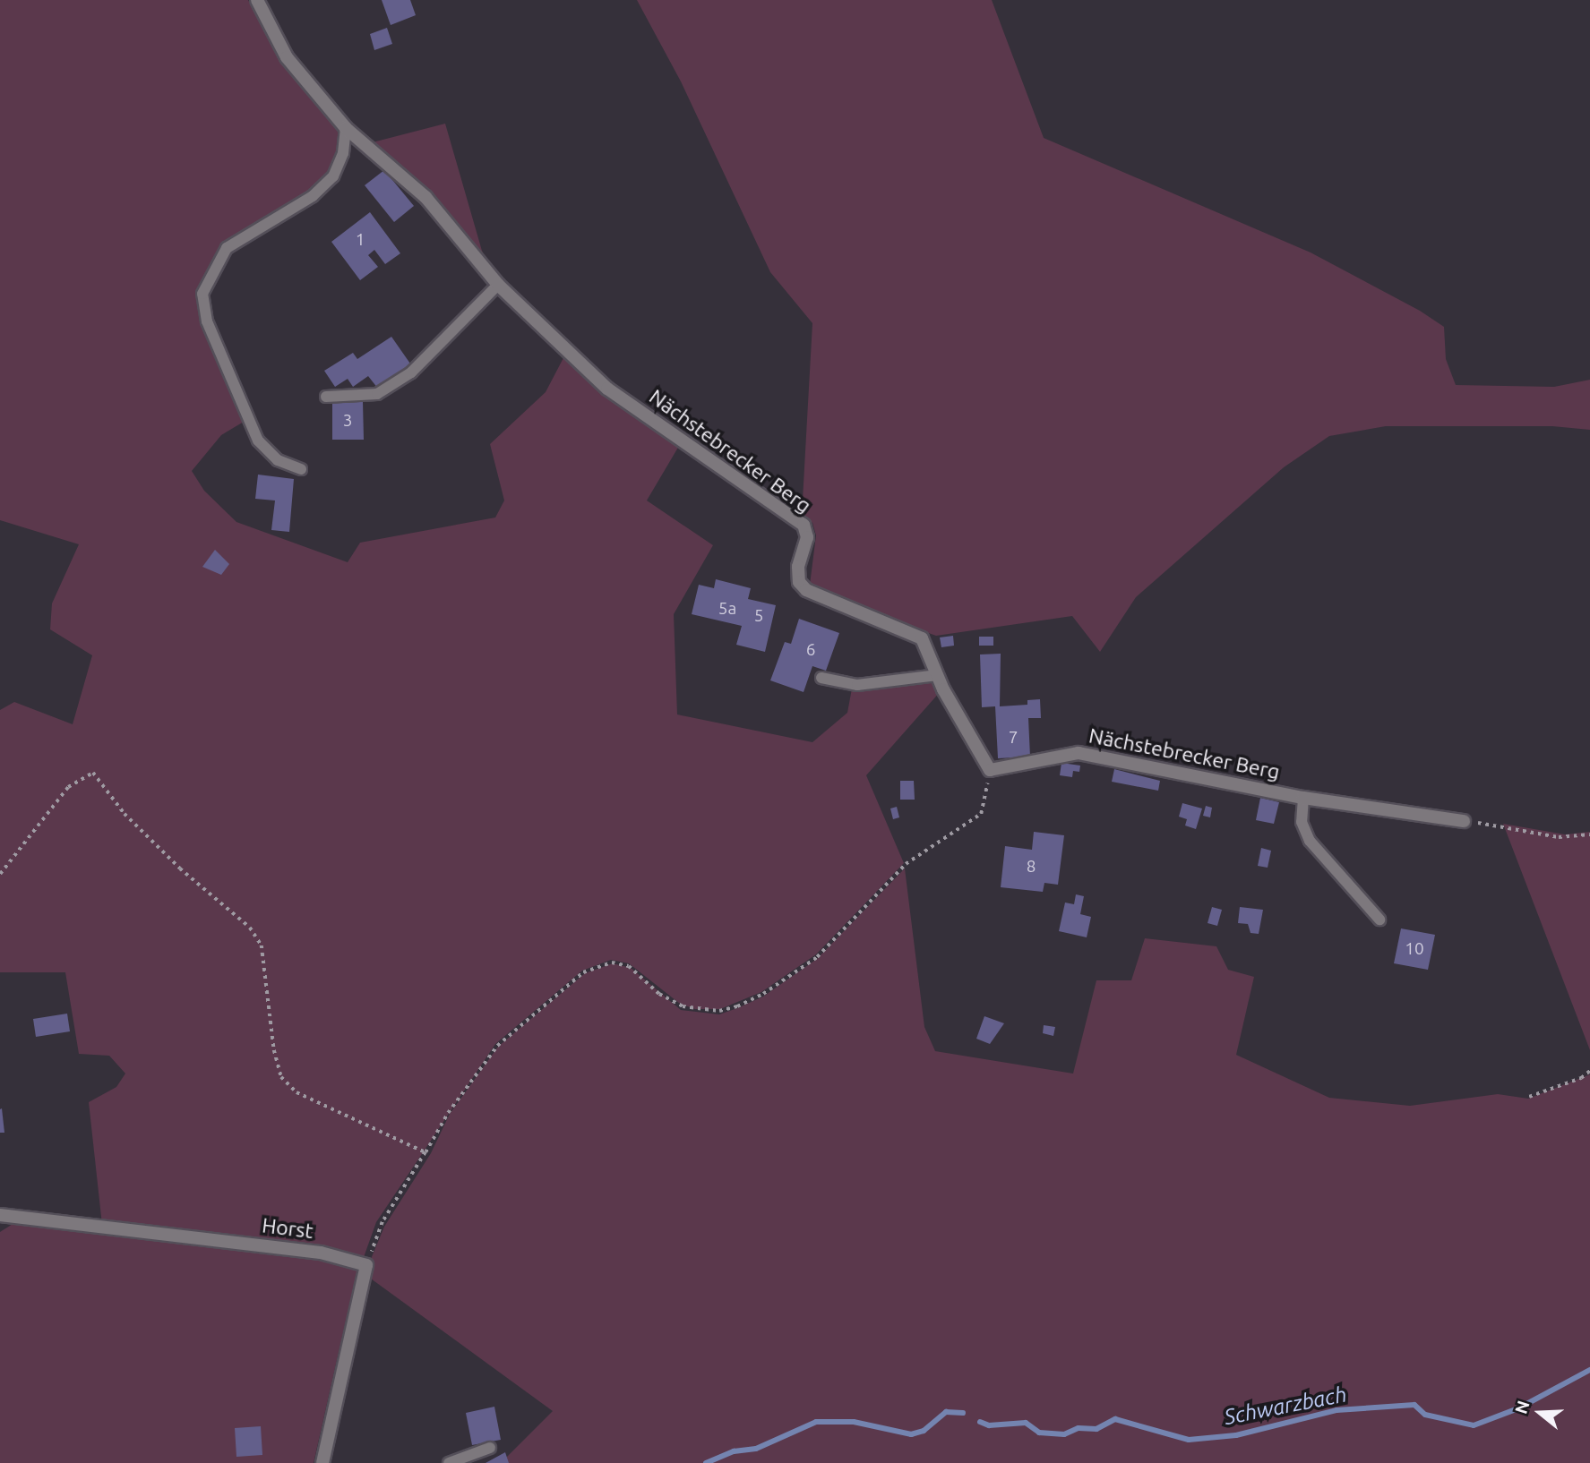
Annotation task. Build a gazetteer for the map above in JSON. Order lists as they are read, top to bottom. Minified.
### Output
{"streets":{"street":["Nächstebrecker Berg","Horst"]},"water":["Schwarzbach"],"house_numbers":["1","3","5a","5","6","7","8","10"],"north":"left"}
